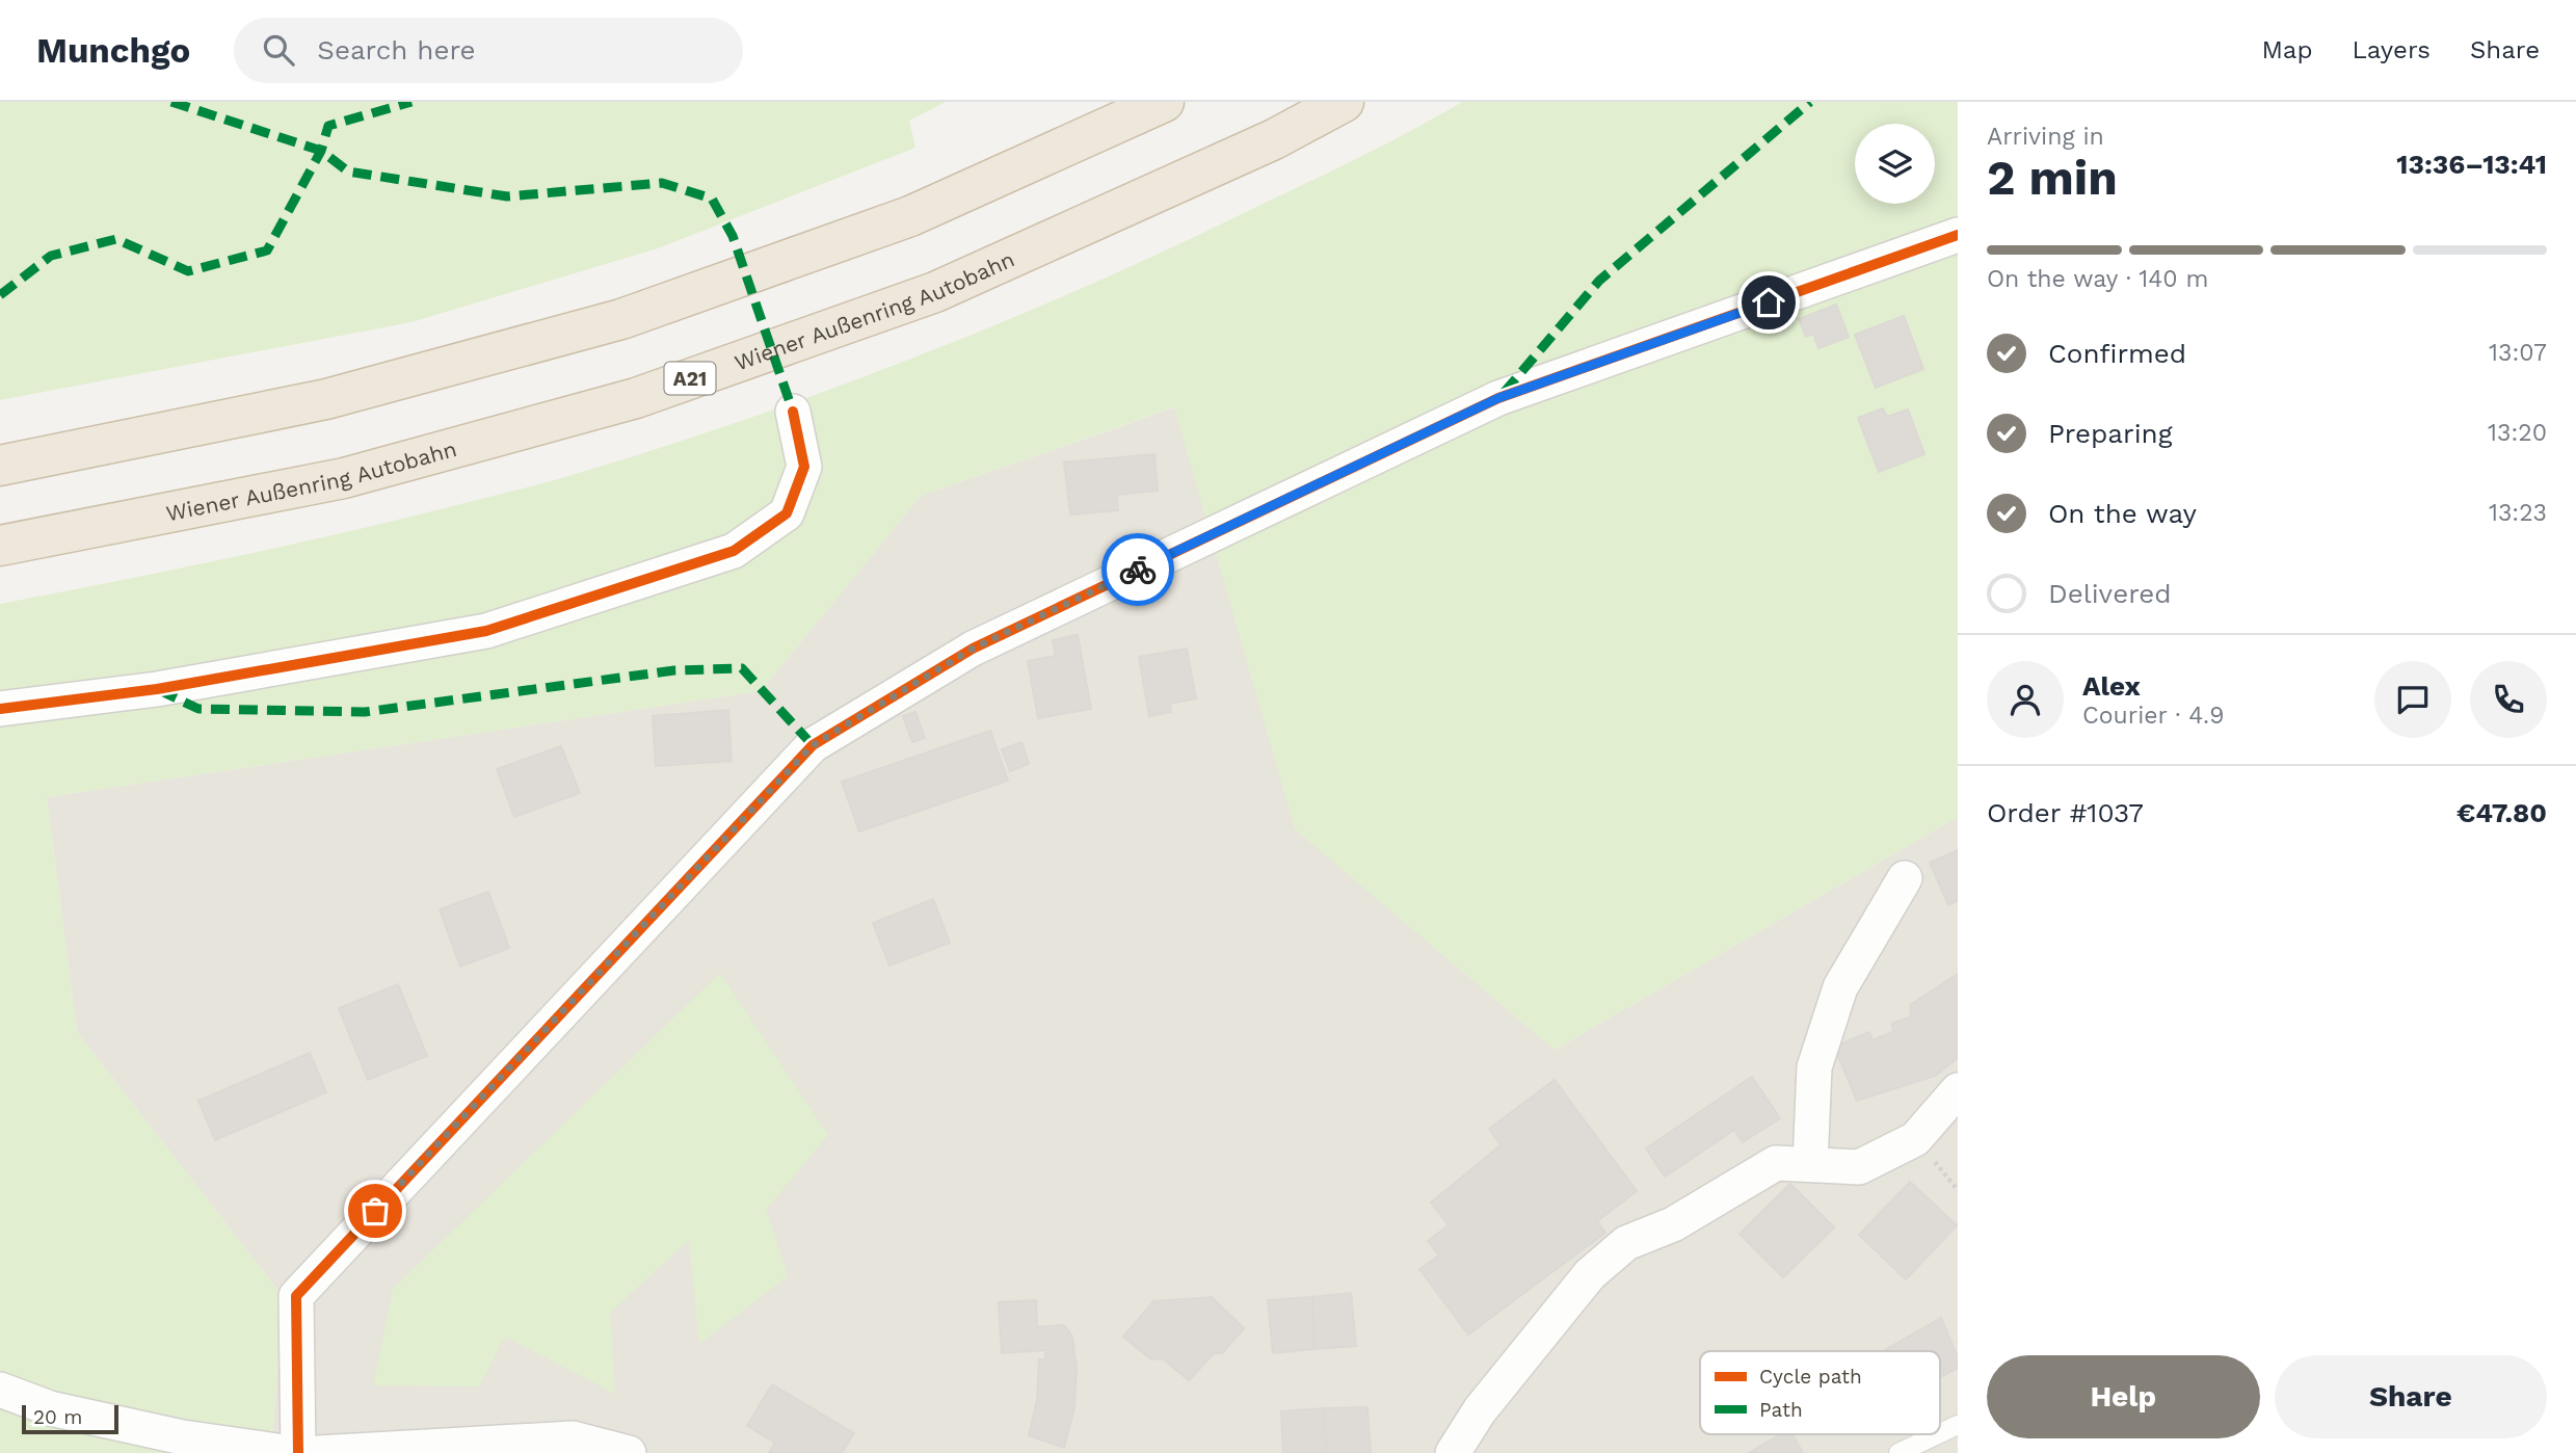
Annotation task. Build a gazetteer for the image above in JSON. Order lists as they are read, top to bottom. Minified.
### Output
{"streets":{"highway":["Wiener Außenring Autobahn","A21"]},"legend":["Cycle path","Path"],"scale_bar":"20 m","page":{"header":"Munchgo","search":"Search here","nav":["Map","Layers","Share"],"heading":["2 min","Arriving in","13:36–13:41"],"panel":["Alex","Courier · 4.9","Order #1037","€47.80"],"bar":"On the way · 140 m","list":[["Confirmed","13:07"],["Preparing","13:20"],["On the way","13:23"],"Delivered"],"buttons":["Help","Share"],"scale":"20 m"}}
